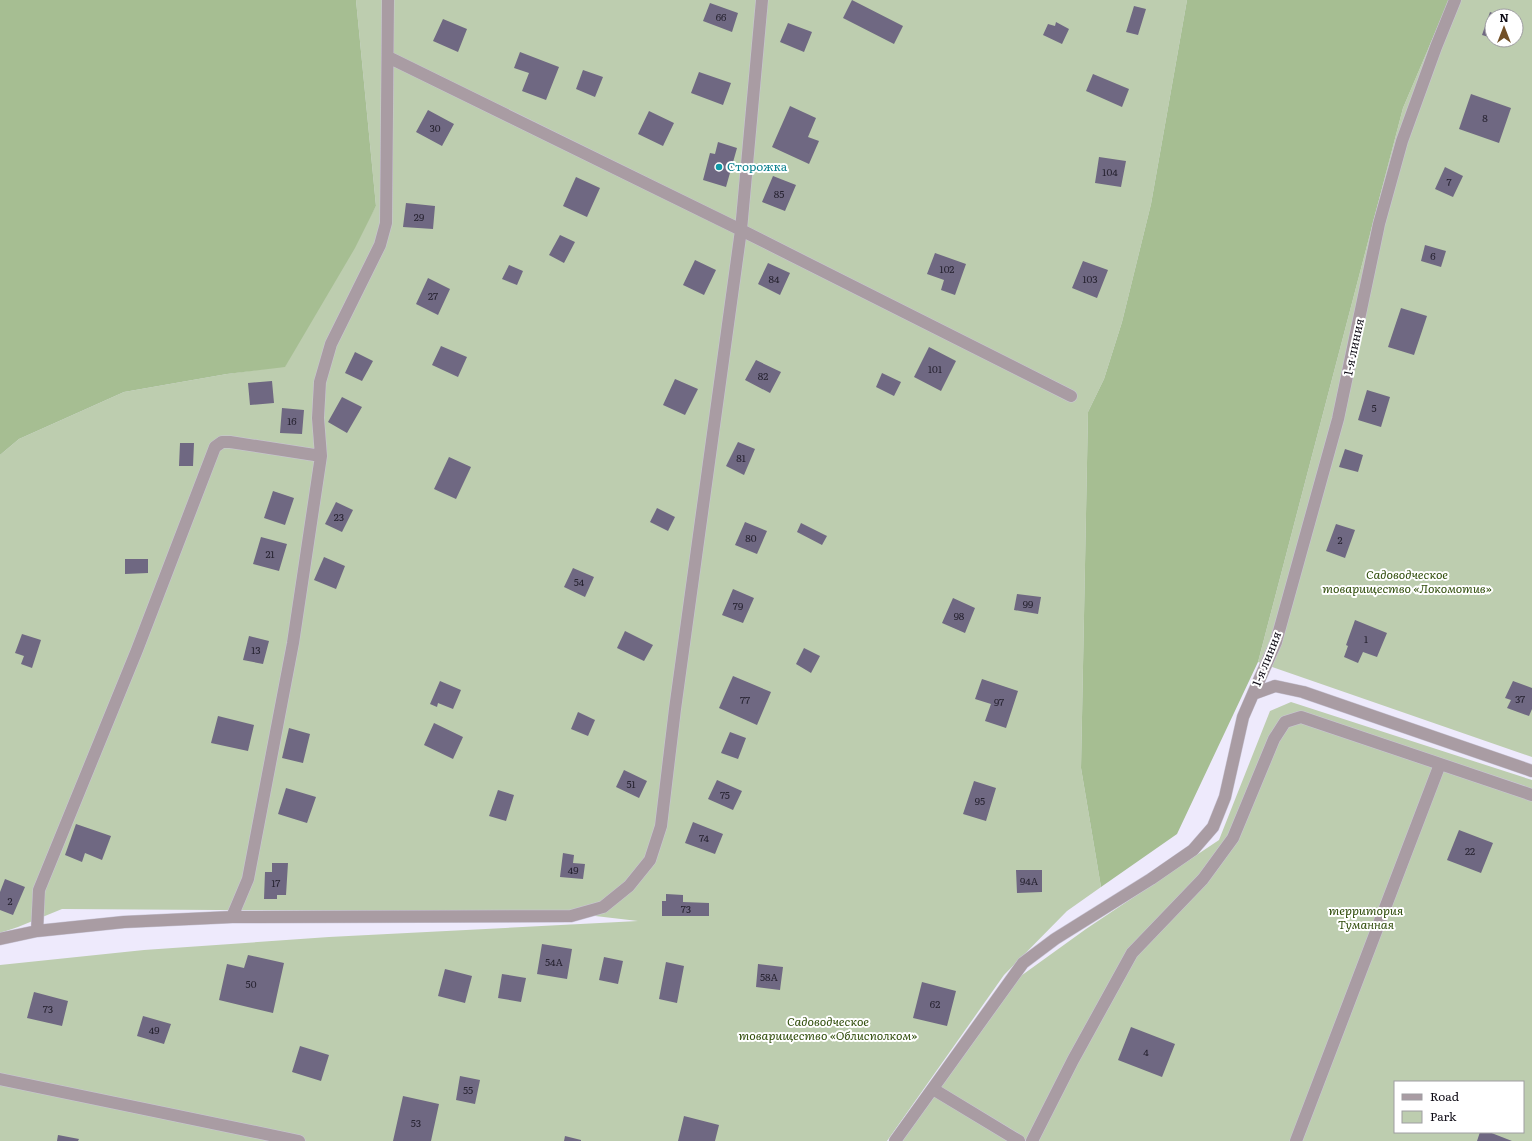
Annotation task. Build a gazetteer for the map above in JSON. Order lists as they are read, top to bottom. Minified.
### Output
{"streets":{"street":["1-я линия"]},"parks":["Садоводческое товарищество «Локомотив»","территория Туманная","Садоводческое товарищество «Облисполком»"],"places":["Сторожка"],"house_numbers":["66","8","30","104","7","85","29","6","102","84","103","27","101","82","5","16","81","23","80","2","21","54","99","79","98","1","13","37","77","97","51","75","95","74","22","49","94А","17","2","73","54А","58А","50","62","73","49","4","55","53"],"legend":["Road","Park"],"north":"top"}
